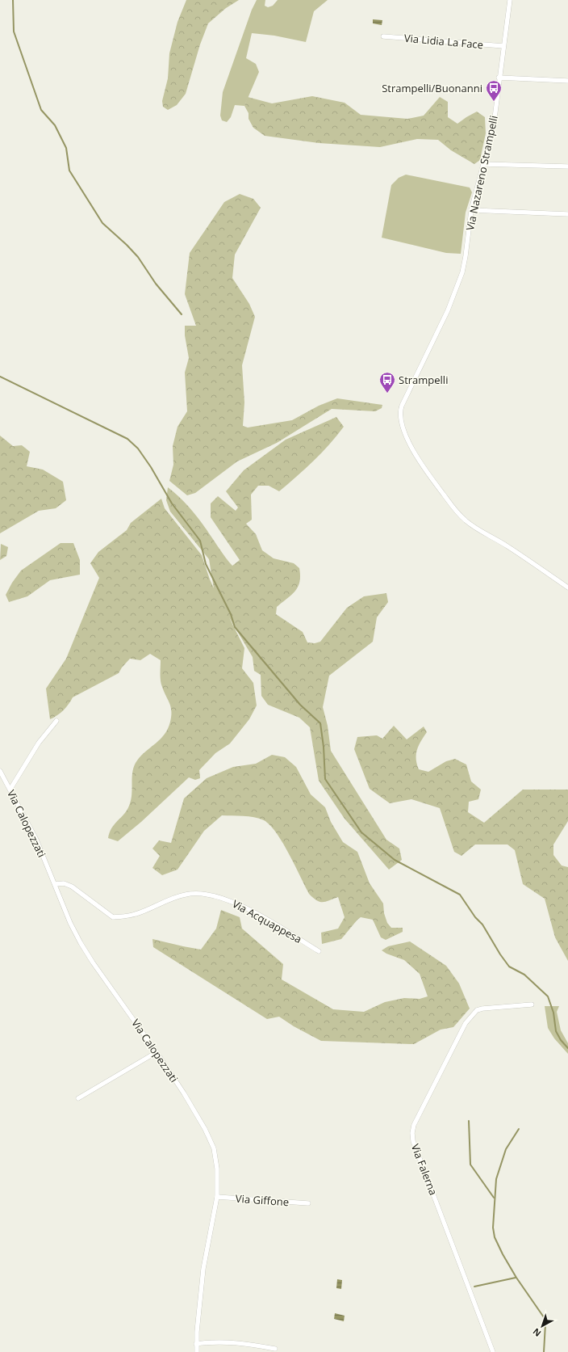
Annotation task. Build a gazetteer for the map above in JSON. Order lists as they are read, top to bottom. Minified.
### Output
{"streets":{"street":["Via Lidia La Face","Via Nazareno Strampelli","Via Calopezzati","Via Acquappesa","Via Falerna","Via Giffone"]},"crossings":[["Via Lidia La Face","Via Nazareno Strampelli"],["Via Calopezzati","Via Acquappesa"],["Via Calopezzati","Via Giffone"]],"places":{"bus stop":["Strampelli/Buonanni","Strampelli"]},"north":"bottom left"}
